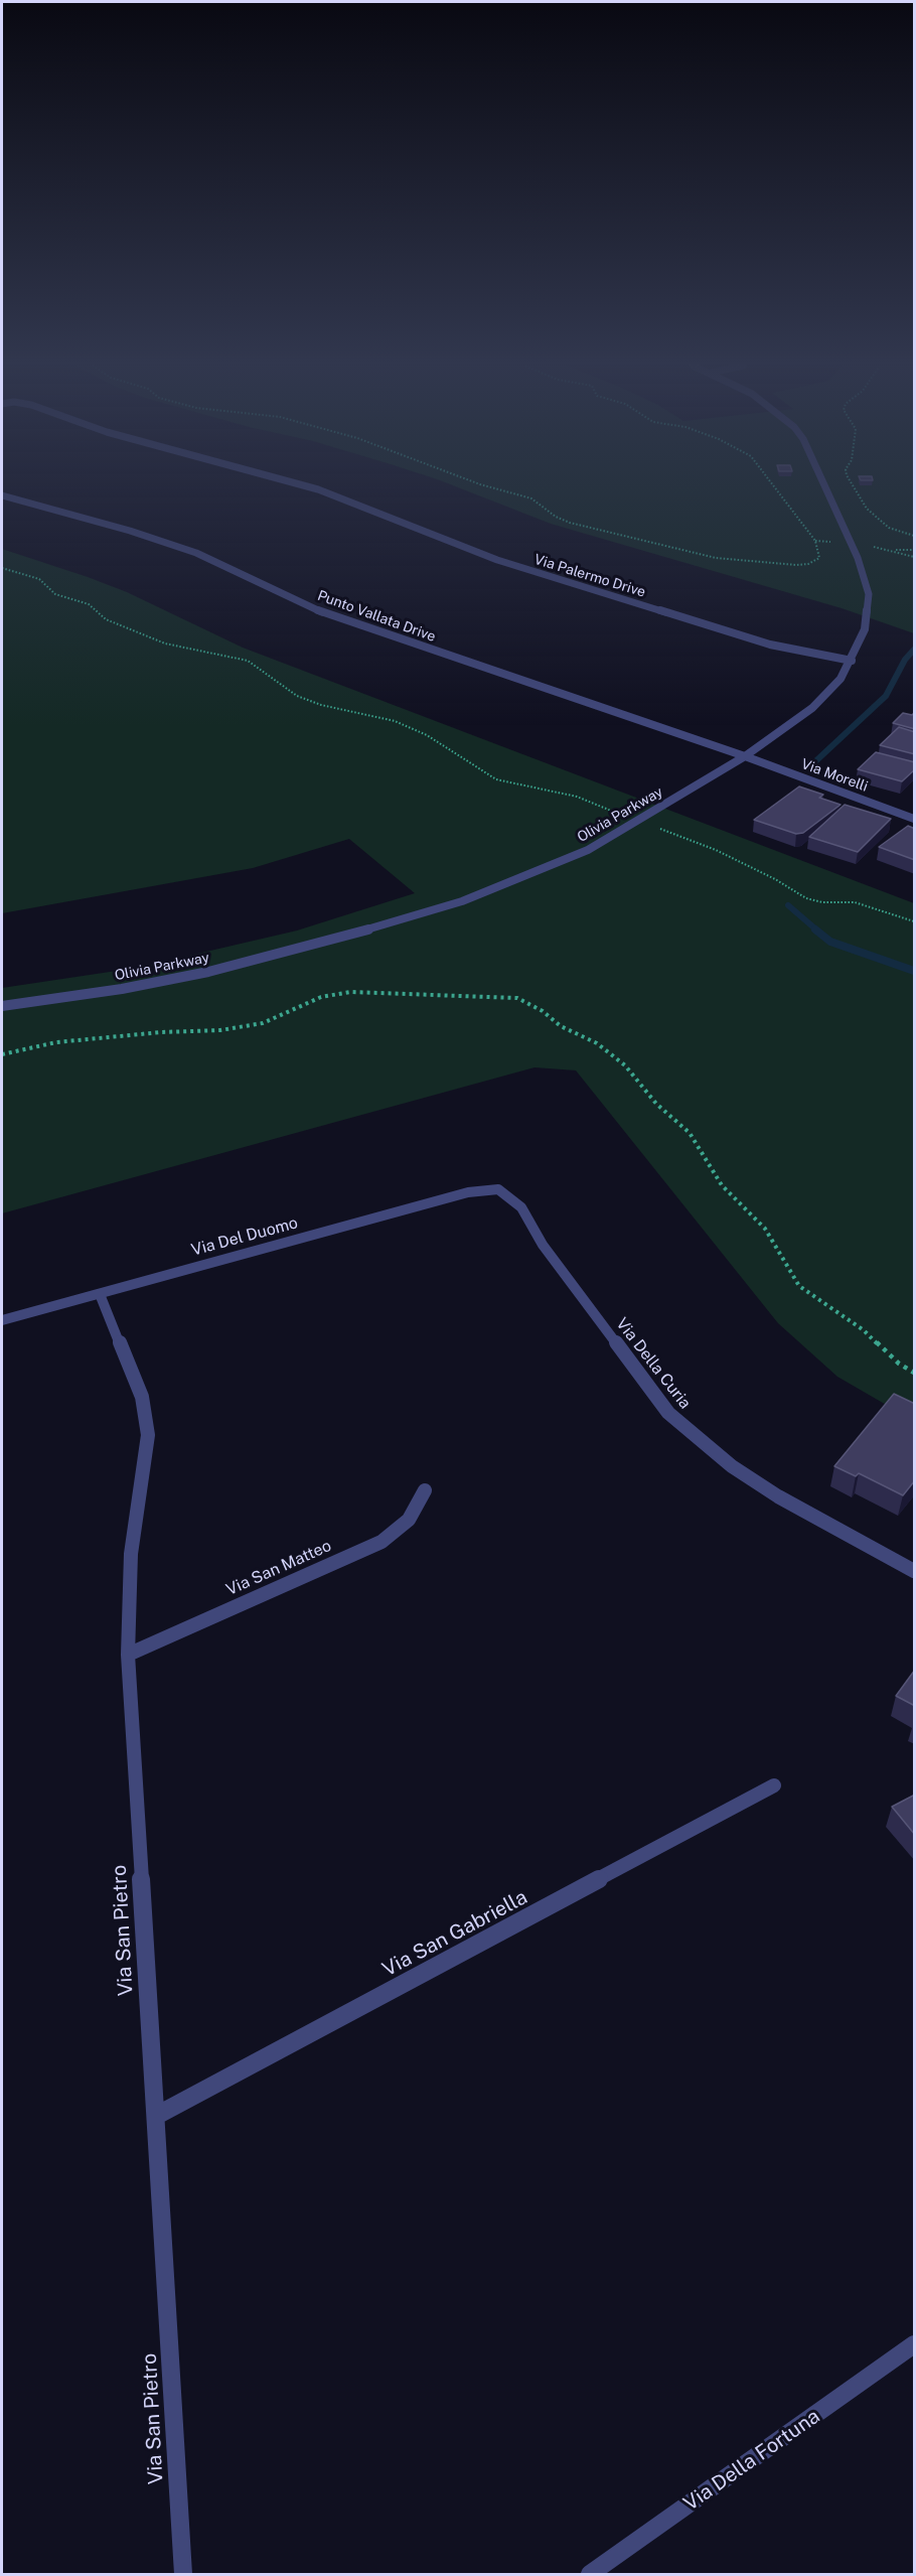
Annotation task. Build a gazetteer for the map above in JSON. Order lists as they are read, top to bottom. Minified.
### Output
{"streets":{"street":["Via Palermo Drive","Punto Vallata Drive","Via Morelli","Olivia Parkway","Via Del Duomo","Via Della Curia","Via San Matteo","Via San Pietro","Via San Gabriella","Via Della Fortuna"]},"crossings":[["Via Palermo Drive","Olivia Parkway"],["Punto Vallata Drive","Via Morelli"],["Punto Vallata Drive","Olivia Parkway"],["Via Morelli","Olivia Parkway"],["Via Del Duomo","Via Della Curia"],["Via Del Duomo","Via San Pietro"],["Via San Matteo","Via San Pietro"],["Via San Pietro","Via San Gabriella"]]}
